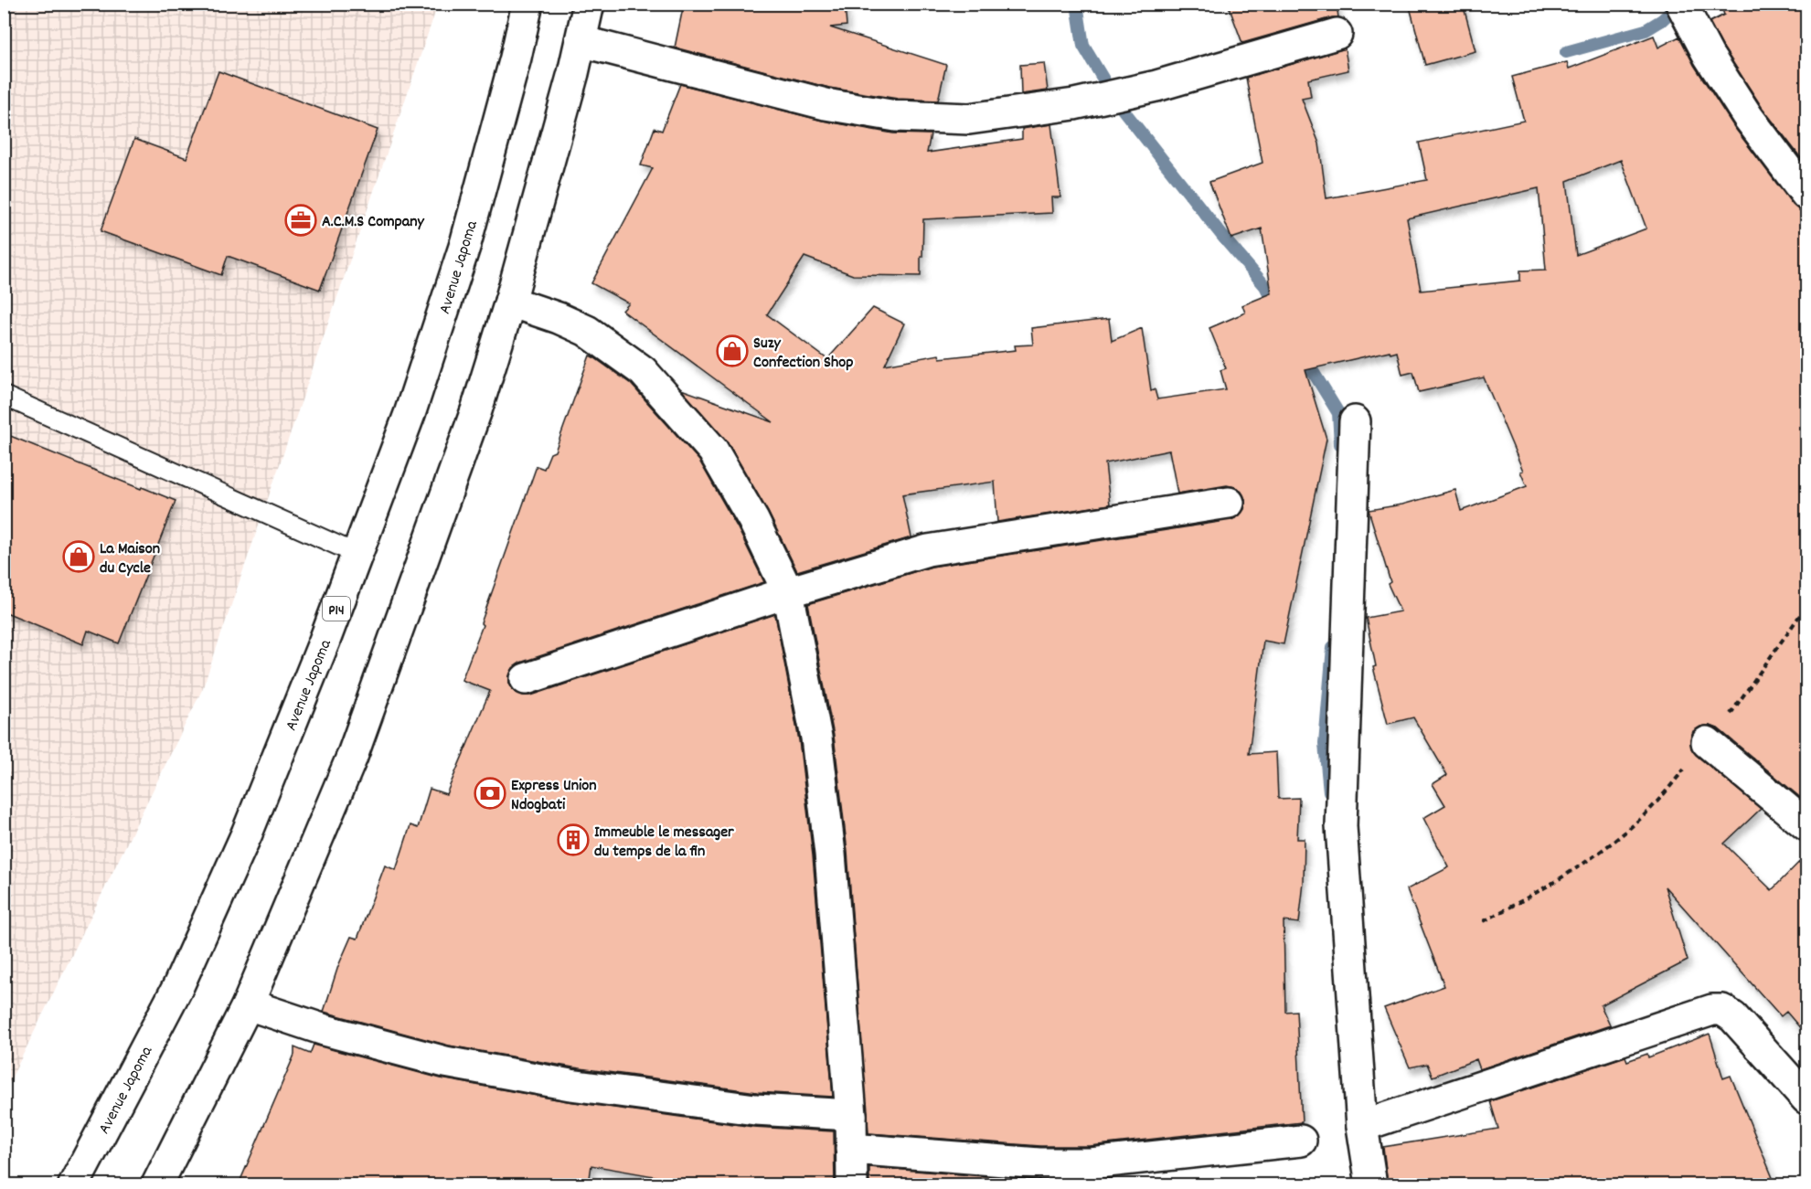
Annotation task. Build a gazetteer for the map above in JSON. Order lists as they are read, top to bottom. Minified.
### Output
{"streets":{"street":["Avenue Japoma","P14"]},"places":{"office":["A.C.M.S Company"],"shop":["Suzy Confection Shop","La Maison du Cycle"],"bank":["Express Union Ndogbati"],"building":["Immeuble le messager du temps de la fin"]}}
